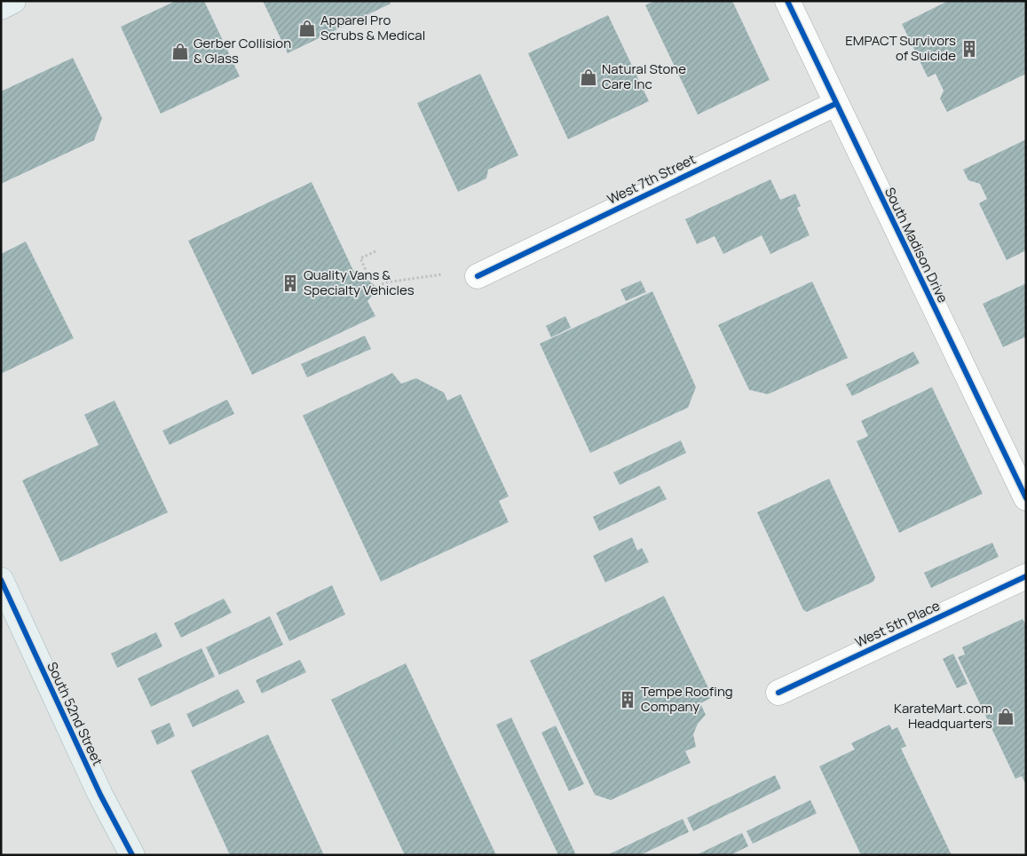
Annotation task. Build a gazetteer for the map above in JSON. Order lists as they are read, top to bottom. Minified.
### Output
{"streets":{"main road":["South 52nd Street"],"street":["West 7th Street","South Madison Drive","West 5th Place"]},"crossings":[["West 7th Street","South Madison Drive"]],"places":{"shop":["Apparel Pro Scrubs & Medical","Gerber Collision & Glass","Natural Stone Care Inc","KarateMart.com Headquarters"],"building":["EMPACT Survivors of Suicide","Quality Vans & Specialty Vehicles","Tempe Roofing Company"]}}
